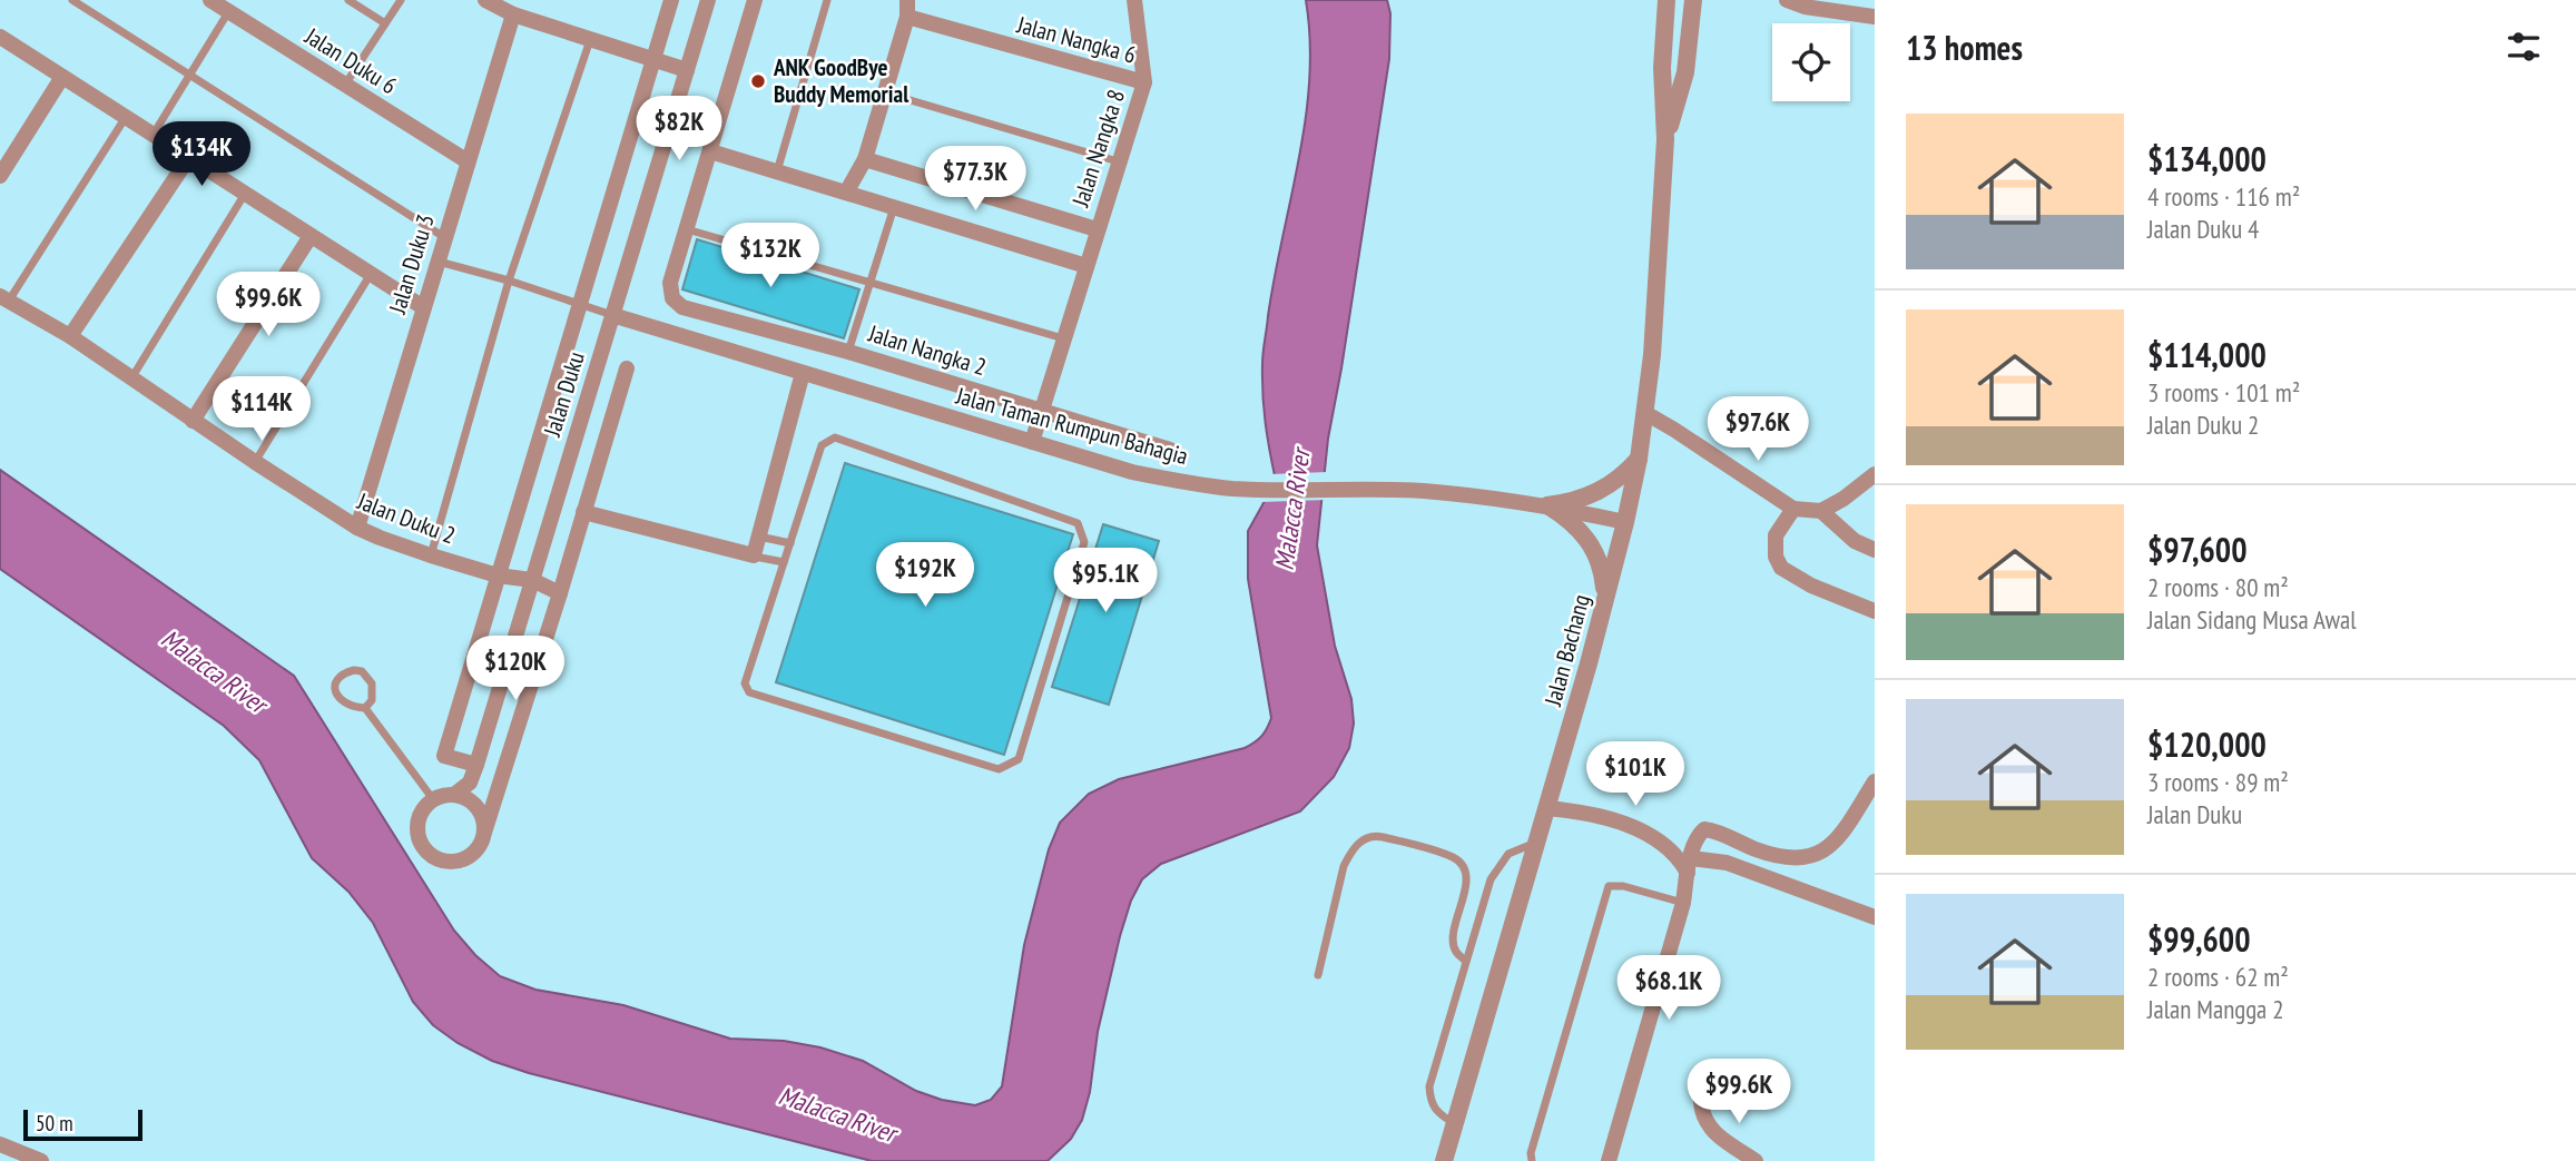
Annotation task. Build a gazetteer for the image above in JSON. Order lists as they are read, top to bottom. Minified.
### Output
{"streets":{"street":["Jalan Nangka 6","Jalan Duku 6","Jalan Nangka 8","Jalan Duku 3","Jalan Nangka 2","Jalan Duku","Jalan Taman Rumpun Bahagia","Jalan Duku 2","Jalan Bachang"]},"crossings":[["Jalan Nangka 6","Jalan Nangka 8"],["Jalan Duku 6","Jalan Duku 3"],["Jalan Nangka 8","Jalan Nangka 2"],["Jalan Nangka 8","Jalan Taman Rumpun Bahagia"],["Jalan Duku 3","Jalan Duku 2"],["Jalan Duku","Jalan Taman Rumpun Bahagia"],["Jalan Duku","Jalan Duku 2"],["Jalan Taman Rumpun Bahagia","Jalan Bachang"]],"water":["Malacca River"],"places":["ANK GoodBye Buddy Memorial"],"scale_bar":"50 m","page":{"heading":"13 homes","list":[{"name":"$134,000","note":"4 rooms · 116 m² · Jalan Duku 4"},{"name":"$114,000","note":"3 rooms · 101 m² · Jalan Duku 2"},{"name":"$97,600","note":"2 rooms · 80 m² · Jalan Sidang Musa Awal"},{"name":"$120,000","note":"3 rooms · 89 m² · Jalan Duku"},{"name":"$99,600","note":"2 rooms · 62 m² · Jalan Mangga 2"}],"price":["$82K","$134K","$77.3K","$132K","$99.6K","$114K","$97.6K","$192K","$95.1K","$120K","$101K","$68.1K","$99.6K"],"scale":"50 m"}}
